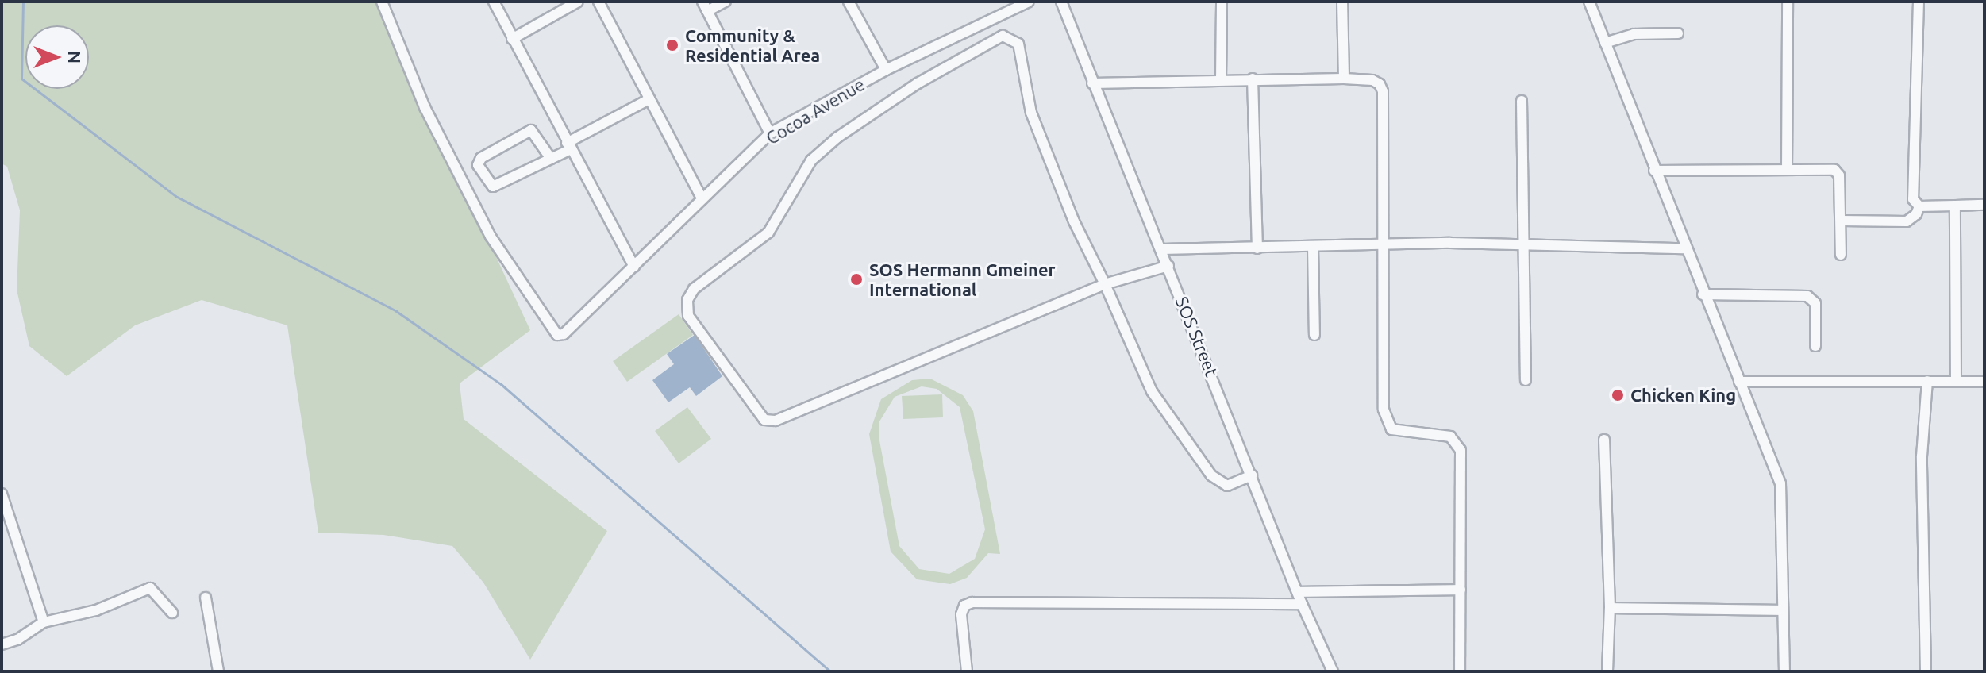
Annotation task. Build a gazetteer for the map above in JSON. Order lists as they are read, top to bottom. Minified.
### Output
{"streets":{"street":["Cocoa Avenue","SOS Street"]},"places":["Community & Residential Area","SOS Hermann Gmeiner International","Chicken King"],"north":"right"}
